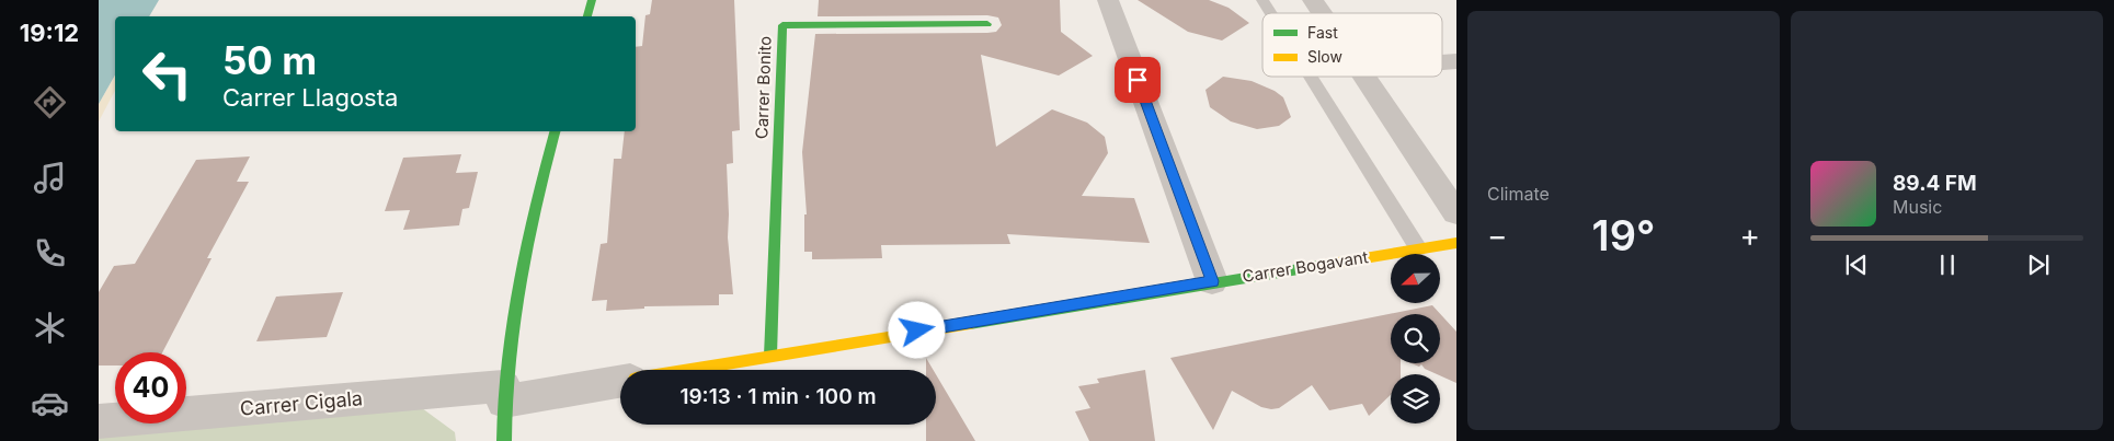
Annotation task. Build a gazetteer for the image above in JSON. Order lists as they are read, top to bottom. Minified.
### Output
{"streets":{"street":["Carrer Bonito","Carrer Bogavant","Carrer Cigala"]},"crossings":[["Carrer Bonito","Carrer Bogavant"]],"legend":["Fast","Slow"],"north":"left","page":{"tabs":"19:12","tile":"Climate","turn":["50 m","Carrer Llagosta"],"song":["89.4 FM","Music"],"heat":["−","19°","+"],"limit":"40","trip":"19:13 · 1 min · 100 m"}}
